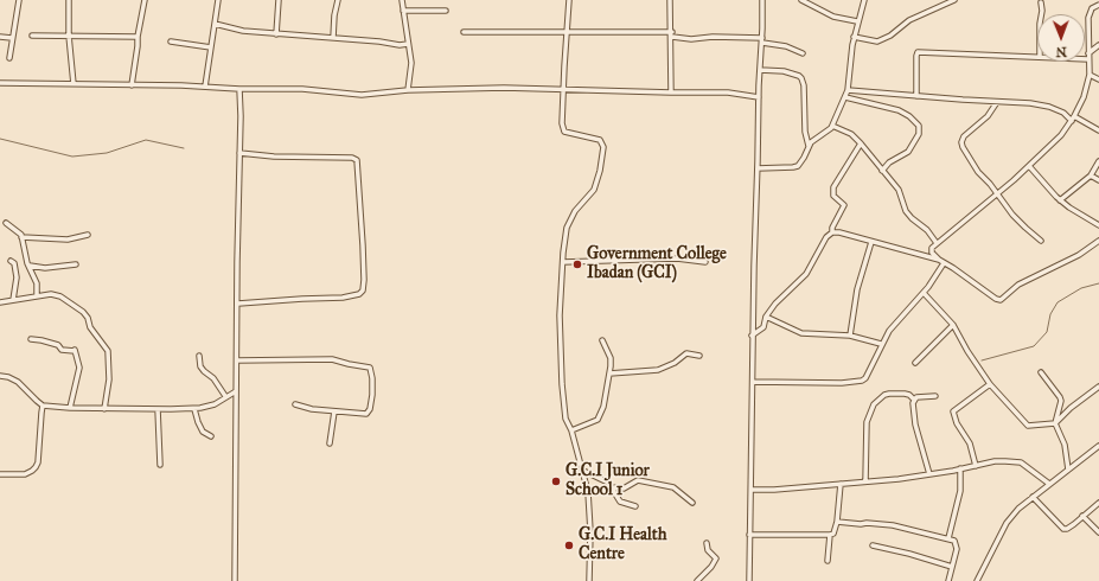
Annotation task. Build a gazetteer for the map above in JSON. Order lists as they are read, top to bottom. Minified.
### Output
{"places":["Government College Ibadan (GCI)","G.C.I Junior School 1","G.C.I Health Centre"],"north":"bottom"}
